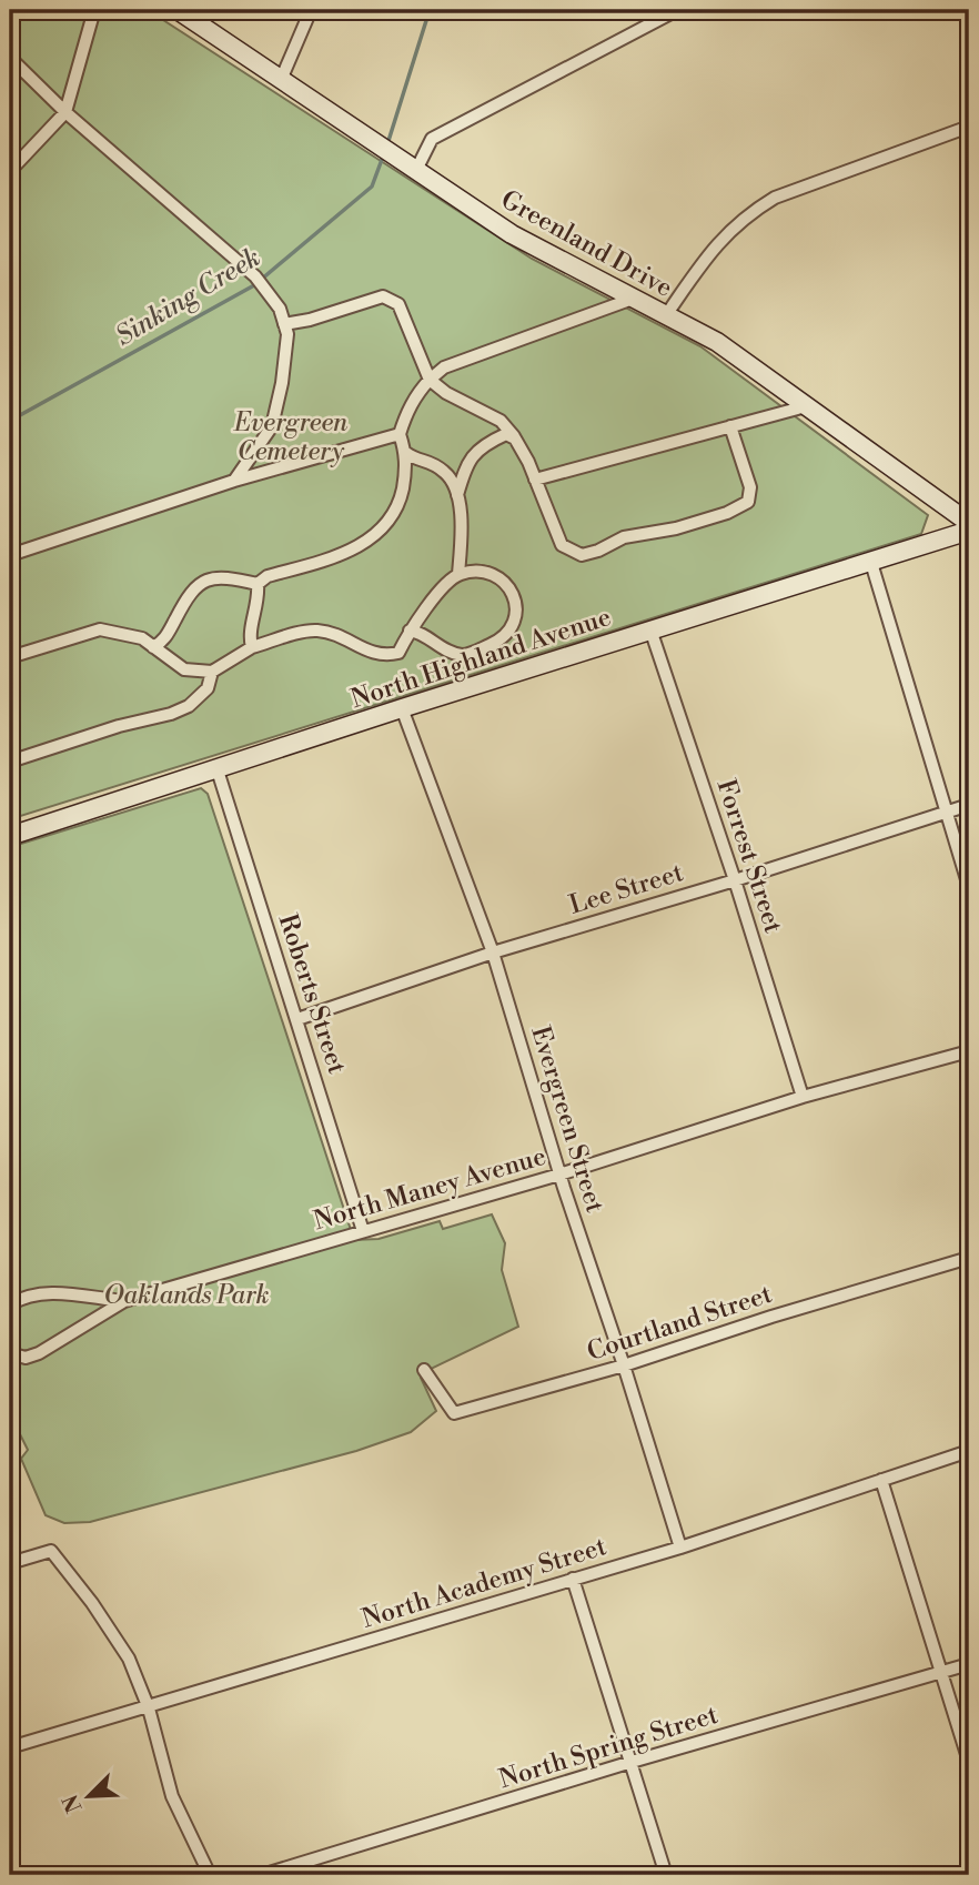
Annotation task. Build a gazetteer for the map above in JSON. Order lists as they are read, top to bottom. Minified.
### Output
{"streets":{"street":["Greenland Drive","North Highland Avenue","Forrest Street","Lee Street","Roberts Street","Evergreen Street","North Maney Avenue","Courtland Street","North Academy Street","North Spring Street"]},"crossings":[["North Highland Avenue","Forrest Street"],["North Highland Avenue","Roberts Street"],["North Highland Avenue","Evergreen Street"],["Forrest Street","Lee Street"],["Forrest Street","North Maney Avenue"],["Lee Street","Roberts Street"],["Lee Street","Evergreen Street"],["Roberts Street","North Maney Avenue"],["Evergreen Street","North Maney Avenue"],["Evergreen Street","Courtland Street"],["Evergreen Street","North Academy Street"]],"water":["Sinking Creek"],"parks":["Evergreen Cemetery","Oaklands Park"],"north":"bottom left"}
